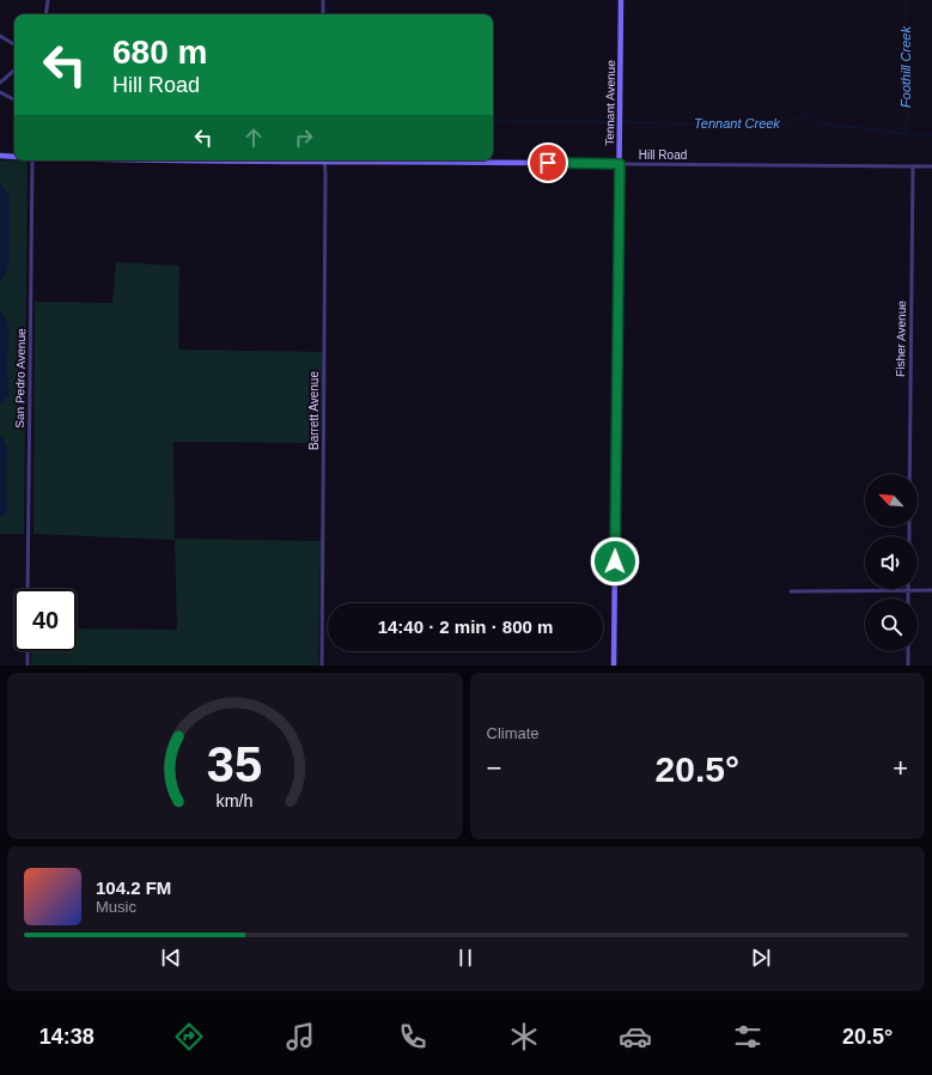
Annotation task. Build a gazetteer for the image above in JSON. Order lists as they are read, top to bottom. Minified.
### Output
{"streets":{"street":["Tennant Avenue","Hill Road","Fisher Avenue","San Pedro Avenue","Barrett Avenue"]},"crossings":[["Tennant Avenue","Hill Road"],["Hill Road","Fisher Avenue"]],"water":["Foothill Creek","Tennant Creek"],"north":"top left","page":{"turn":["680 m","Hill Road"],"limit":"40","trip":"14:40 · 2 min · 800 m","tile":"Climate","heat":["−","20.5°","+"],"song":["104.2 FM","Music"],"tabs":["14:38","20.5°"],"gauge":["35","km/h"]}}
